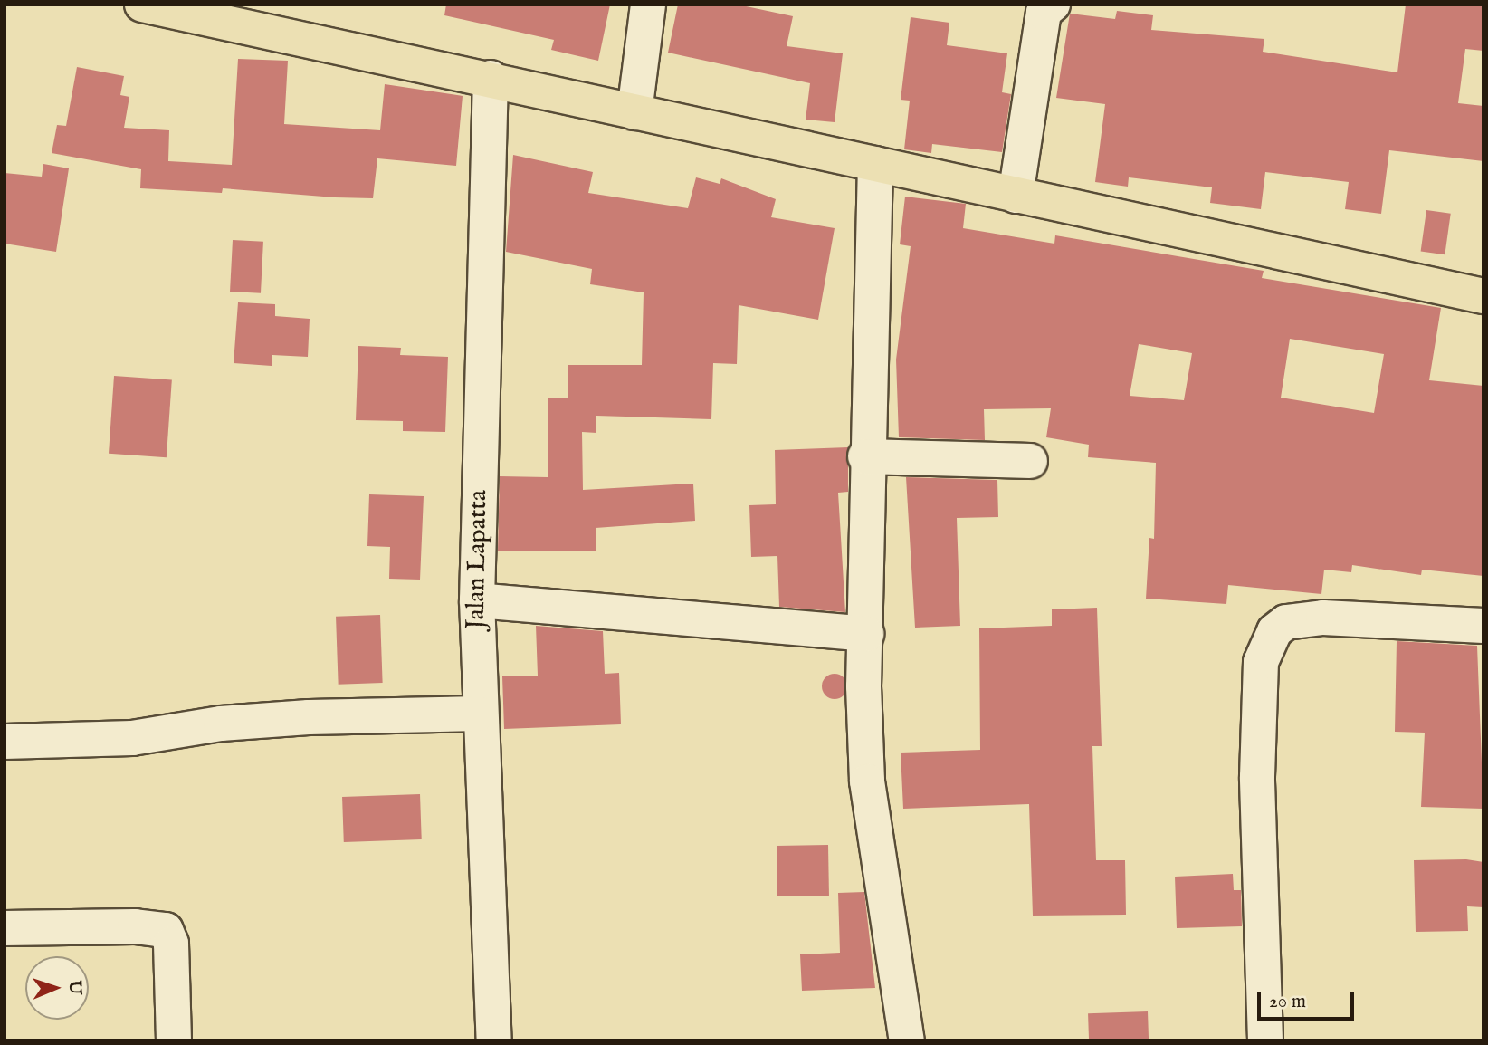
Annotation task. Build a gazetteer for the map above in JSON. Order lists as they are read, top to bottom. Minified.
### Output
{"streets":{"street":["Jalan Lapatta"]},"scale_bar":"20 m","north":"right"}
